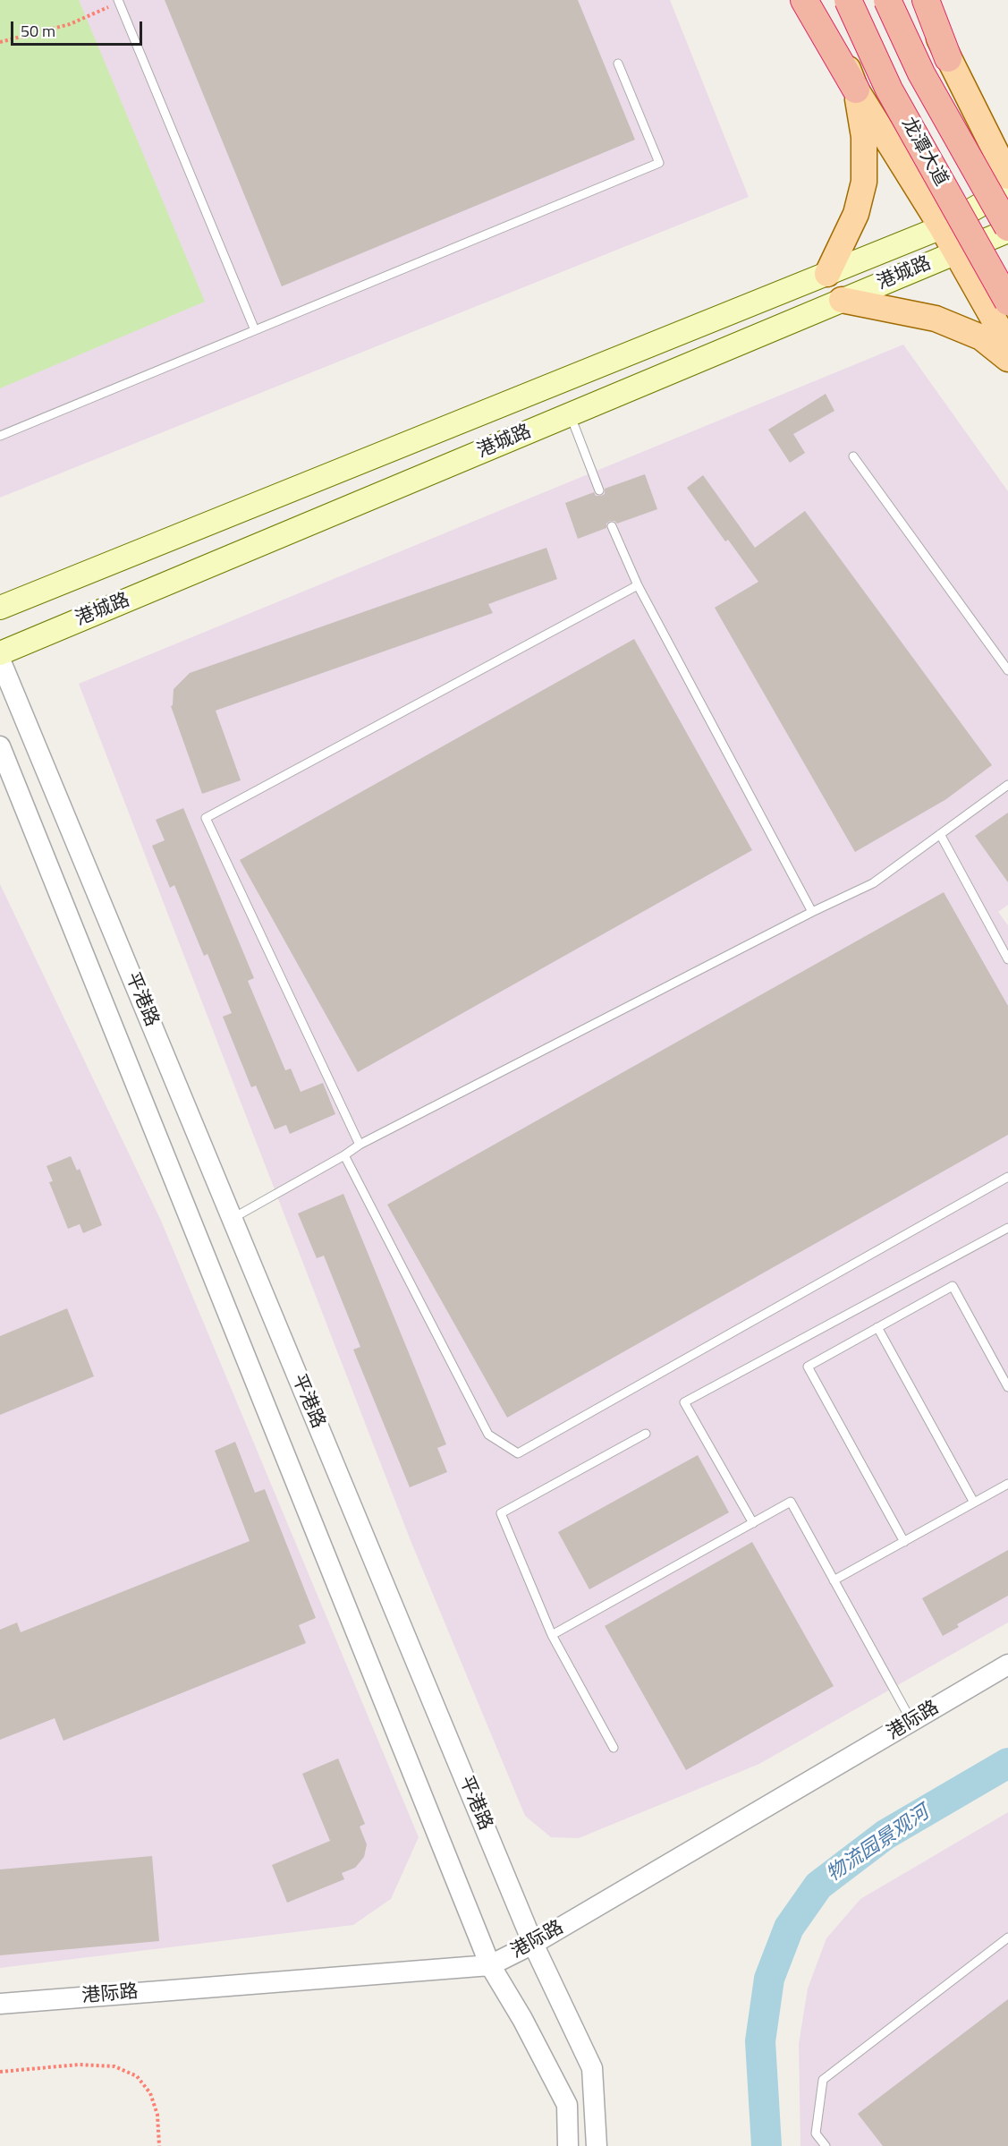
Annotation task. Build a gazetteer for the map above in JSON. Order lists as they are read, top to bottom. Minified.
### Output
{"streets":{"highway":["龙潭大道"],"main road":["港城路"],"street":["平港路","港际路"]},"crossings":[["龙潭大道","港城路"],["平港路","港际路"]],"water":["物流园景观河"],"scale_bar":"50 m"}
